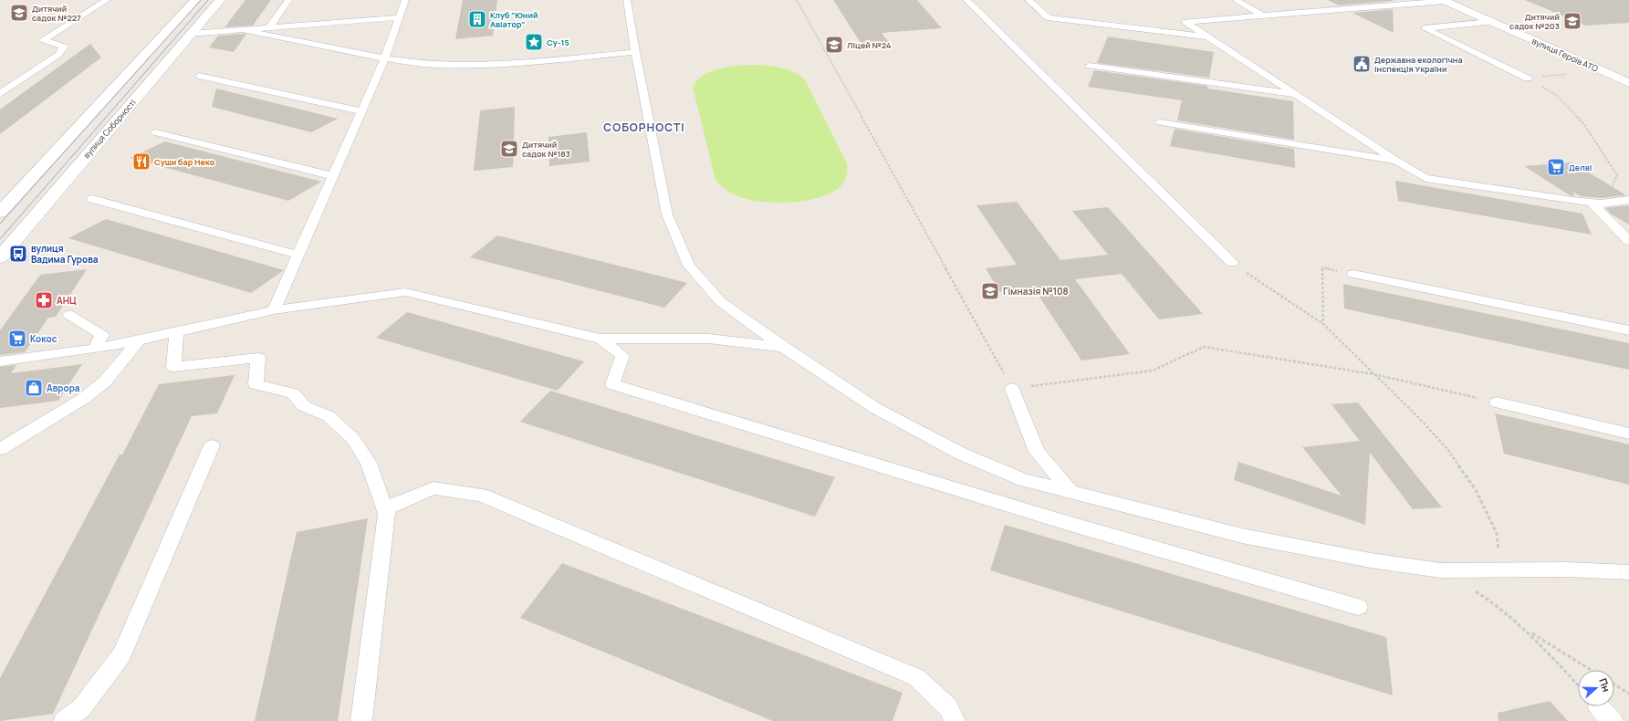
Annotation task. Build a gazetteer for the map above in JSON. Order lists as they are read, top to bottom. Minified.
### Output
{"streets":{"main road":["вулиця Героїв АТО","вулиця Соборності"]},"districts":["СОБОРНОСТІ"],"places":{"school or university":["Дитячий садок №227","Дитячий садок №203","Ліцей №24","Дитячий садок №183","Гімназія №108"],"building":["Клуб \"Юний Авіатор\""],"place":["Су-15"],"public building":["Державна екологічна інспекція України"],"restaurant":["Суши бар Неко"],"supermarket":["Делві","Кокос"],"bus stop":["вулиця Вадима Гурова"],"pharmacy":["АНЦ"],"shop":["Аврора"]},"north":"right"}
